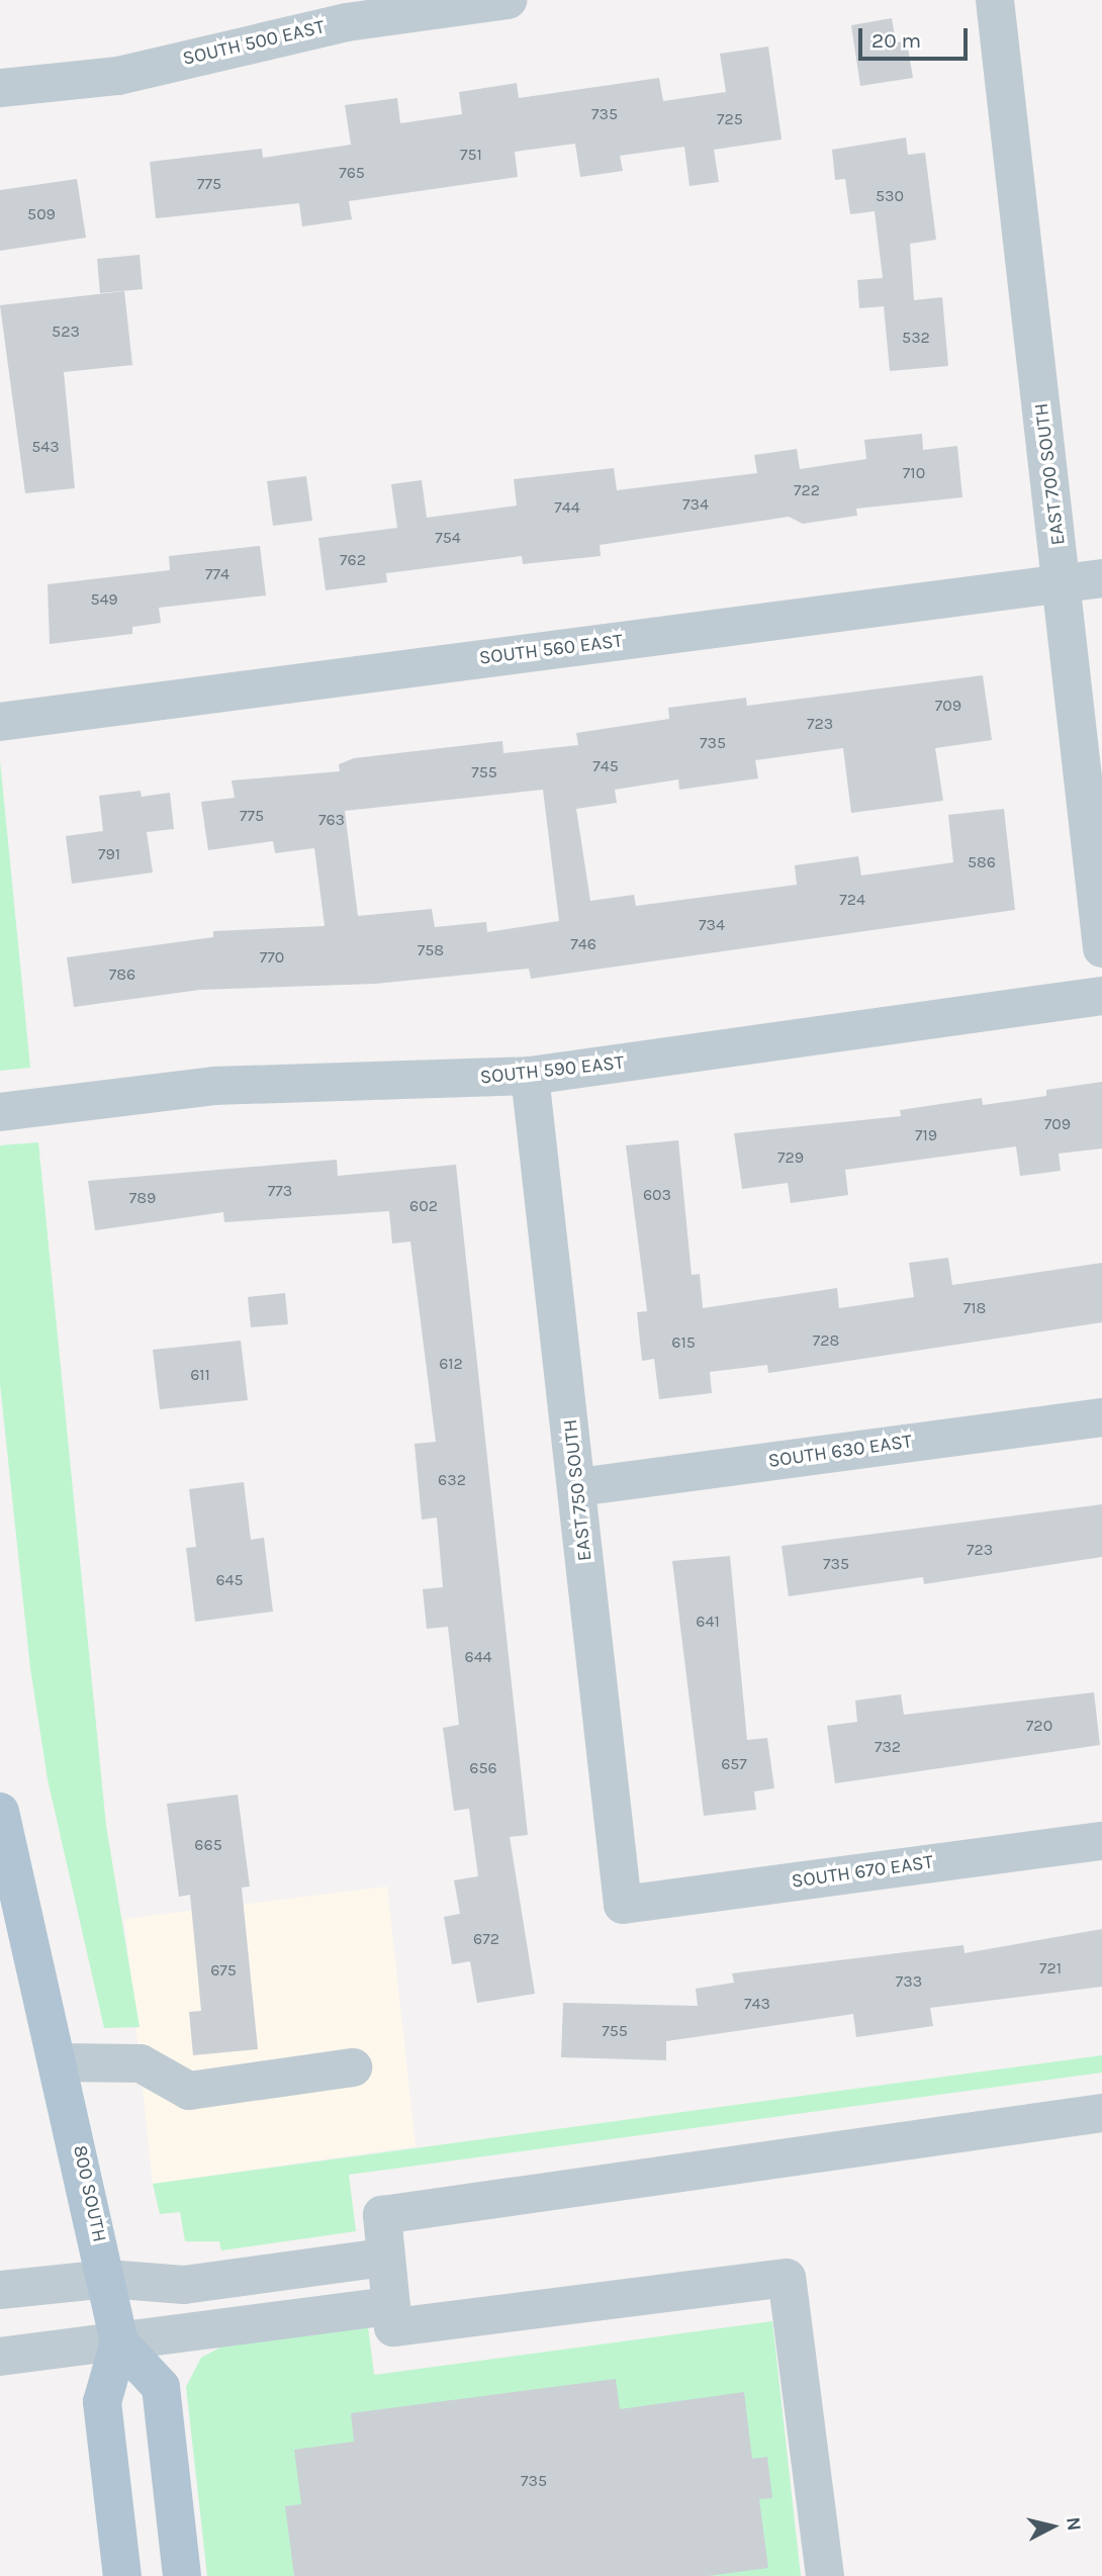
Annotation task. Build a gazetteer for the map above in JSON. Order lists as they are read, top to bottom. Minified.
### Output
{"streets":{"main road":["800 SOUTH"],"street":["SOUTH 500 EAST","EAST 700 SOUTH","SOUTH 560 EAST","SOUTH 590 EAST","SOUTH 630 EAST","EAST 750 SOUTH","SOUTH 670 EAST"]},"crossings":[["EAST 700 SOUTH","SOUTH 560 EAST"],["SOUTH 590 EAST","EAST 750 SOUTH"],["SOUTH 630 EAST","EAST 750 SOUTH"],["EAST 750 SOUTH","SOUTH 670 EAST"]],"house_numbers":["735","725","751","765","775","530","509","523","532","543","710","722","734","744","754","762","774","549","709","723","735","745","755","775","763","791","586","724","734","746","758","770","786","709","719","729","773","603","789","602","718","728","615","612","611","632","723","735","645","641","644","720","732","657","656","665","672","721","675","733","743","755","735"],"scale_bar":"20 m","north":"right"}
